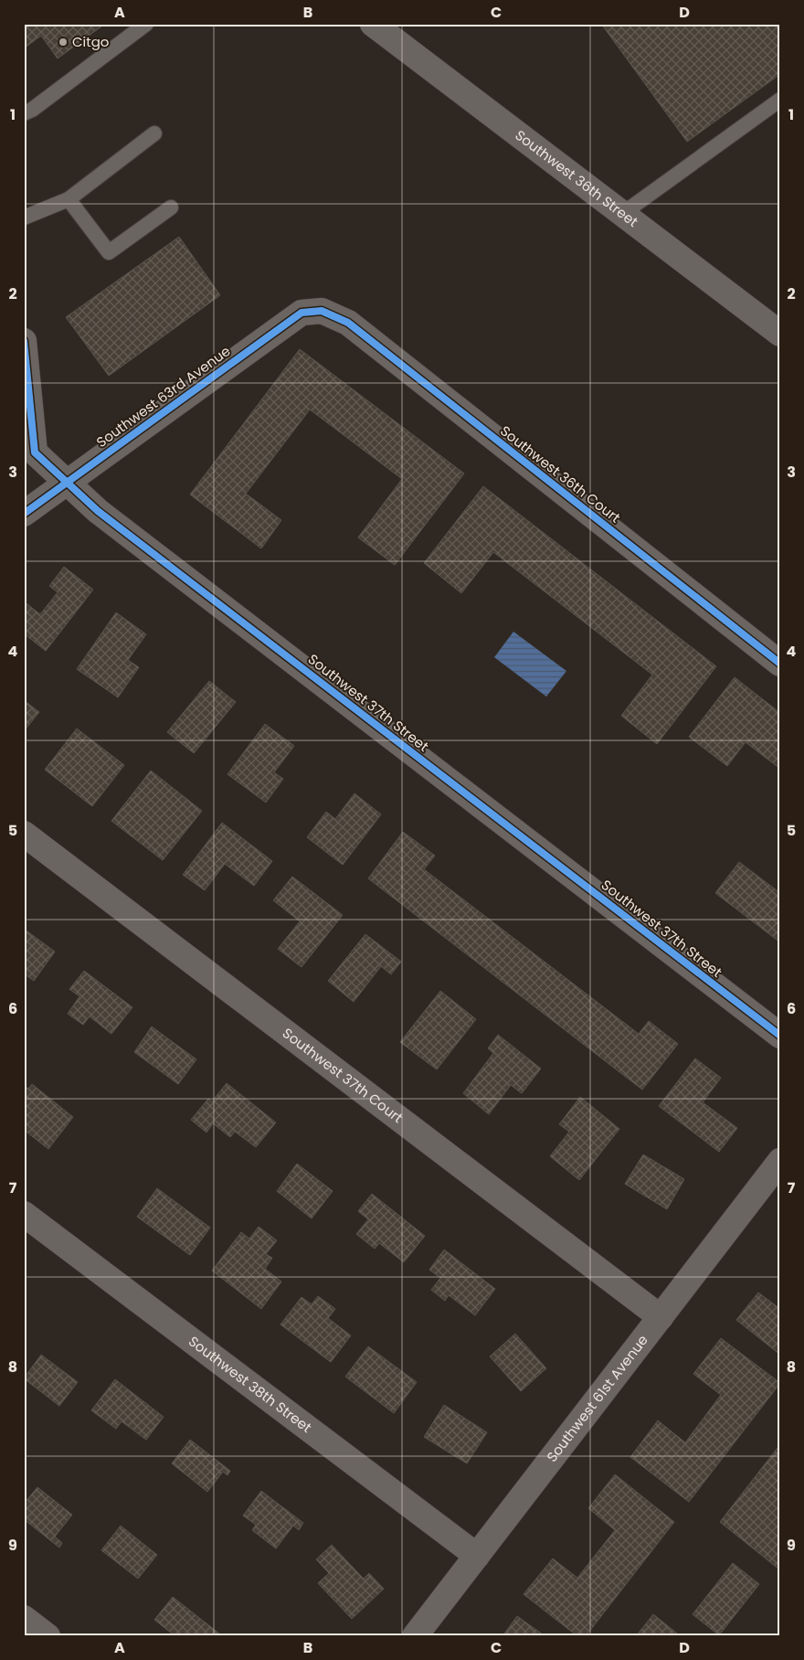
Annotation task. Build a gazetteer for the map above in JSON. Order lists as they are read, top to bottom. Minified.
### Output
{"streets":{"street":["Southwest 36th Street","Southwest 63rd Avenue","Southwest 36th Court","Southwest 37th Street","Southwest 37th Court","Southwest 38th Street","Southwest 61st Avenue"]},"crossings":[["Southwest 63rd Avenue","Southwest 36th Court"],["Southwest 63rd Avenue","Southwest 37th Street"],["Southwest 37th Court","Southwest 61st Avenue"],["Southwest 38th Street","Southwest 61st Avenue"]],"places":["Citgo"],"grid":{"columns":["A","B","C","D"],"rows":["1","2","3","4","5","6","7","8","9"]}}
